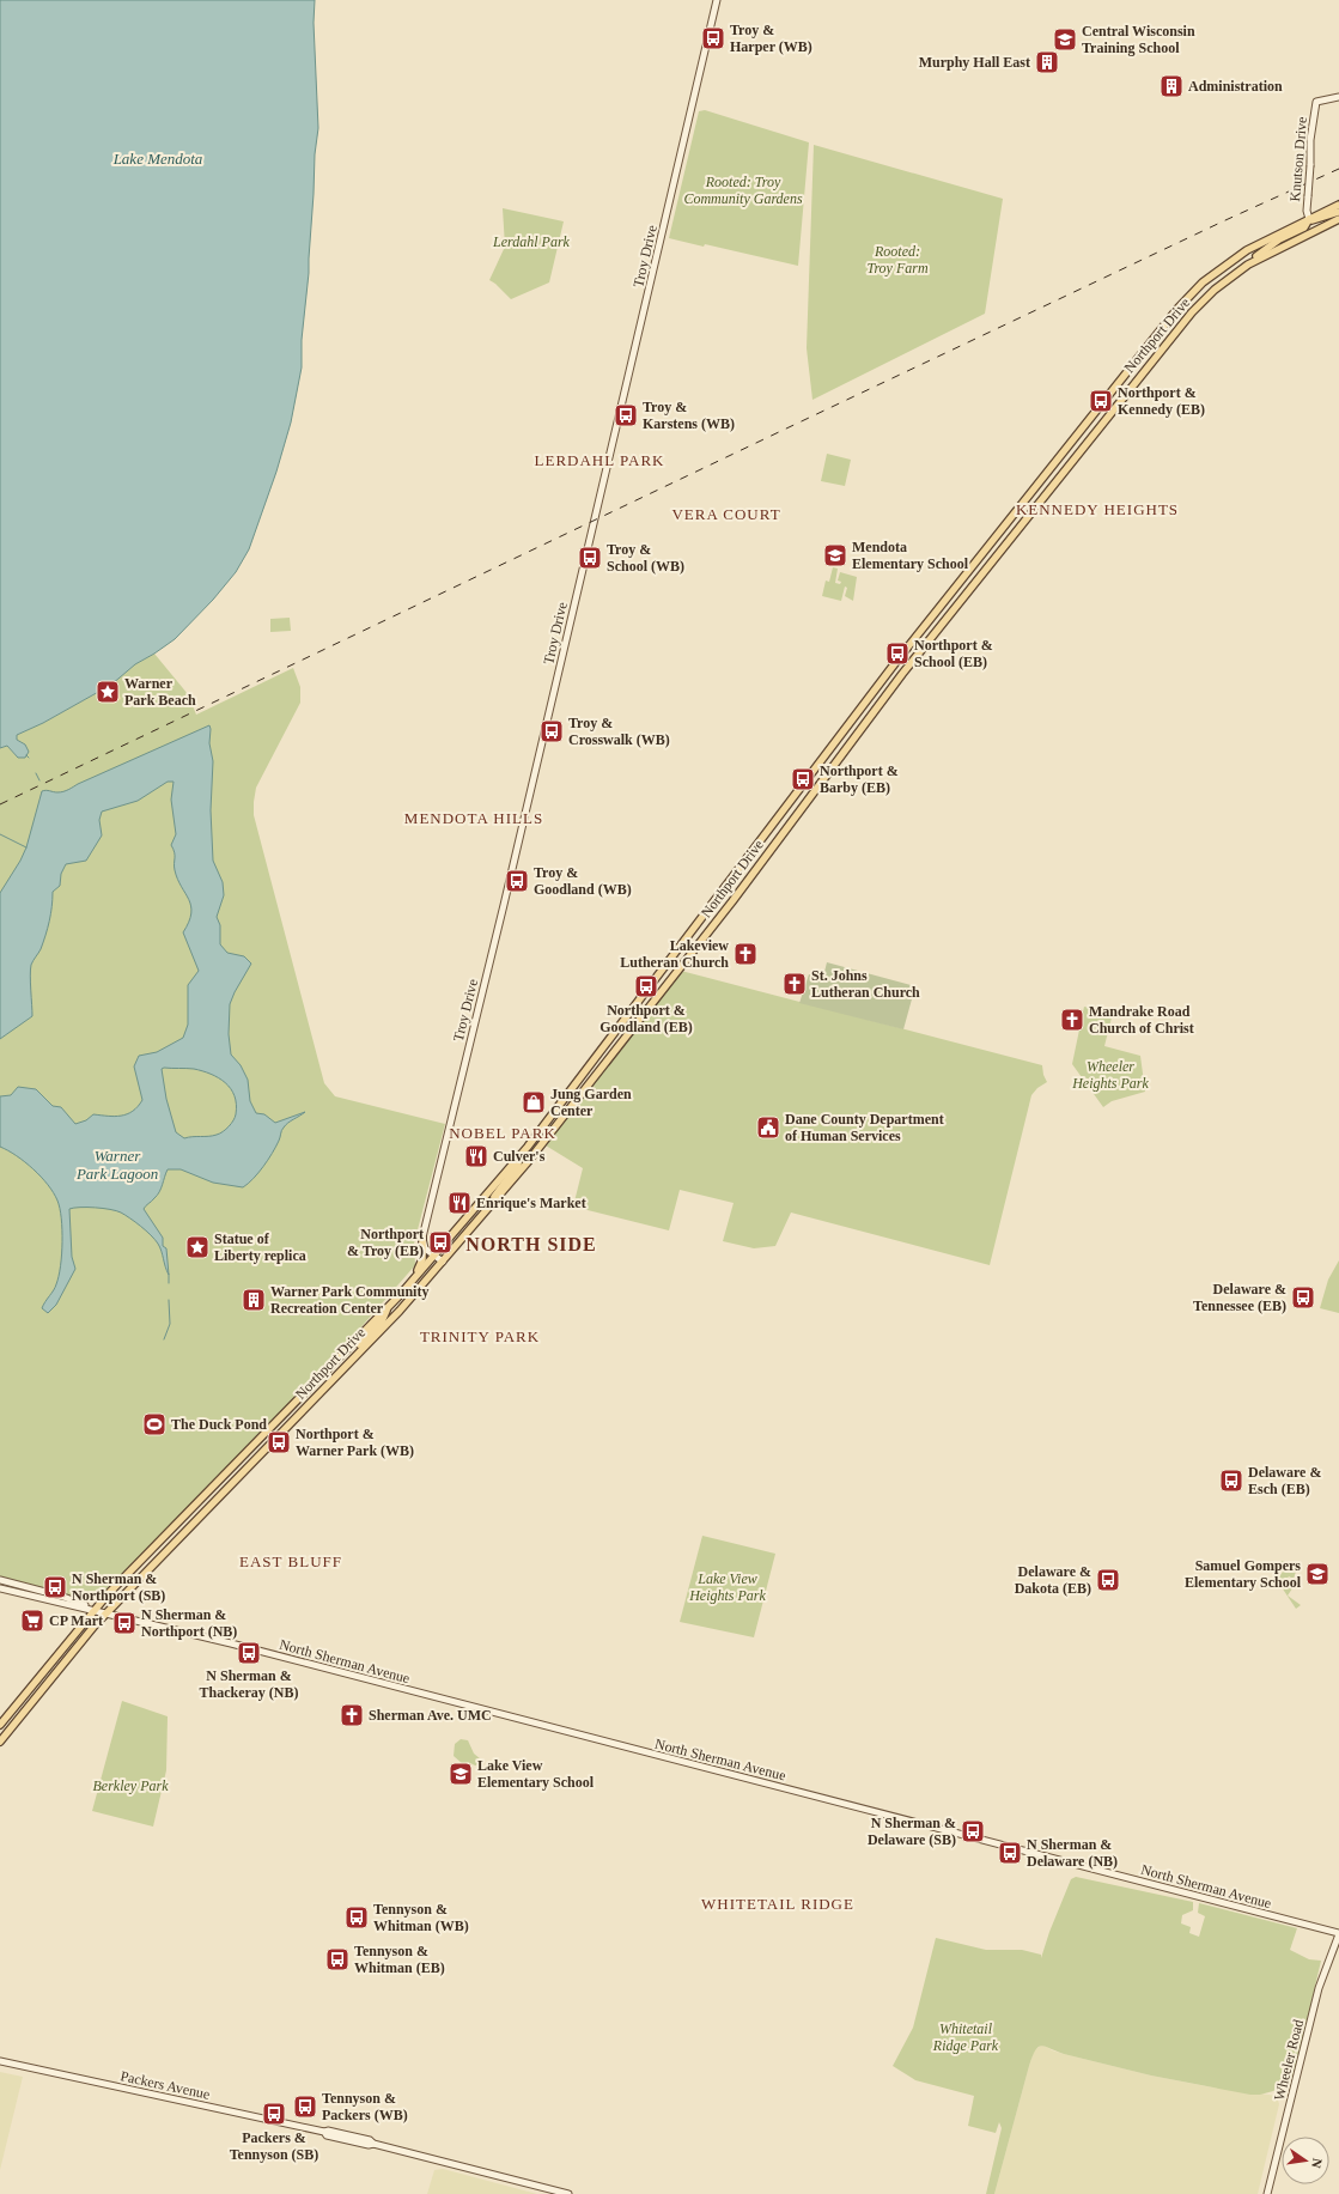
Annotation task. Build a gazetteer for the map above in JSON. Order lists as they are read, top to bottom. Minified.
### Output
{"streets":{"main road":["Northport Drive"],"street":["Knutson Drive","Troy Drive","North Sherman Avenue","Wheeler Road","Packers Avenue"]},"crossings":[["Knutson Drive","Northport Drive"],["Northport Drive","North Sherman Avenue"],["North Sherman Avenue","Wheeler Road"]],"districts":["LERDAHL PARK","KENNEDY HEIGHTS","VERA COURT","MENDOTA HILLS","NOBEL PARK","NORTH SIDE","TRINITY PARK","EAST BLUFF","WHITETAIL RIDGE"],"water":["Lake Mendota","Warner Park Lagoon"],"parks":["Rooted: Troy Community Gardens","Lerdahl Park","Rooted: Troy Farm","Wheeler Heights Park","Lake View Heights Park","Berkley Park","Whitetail Ridge Park"],"places":{"bus stop":["Troy & Harper (WB)","Northport & Kennedy (EB)","Troy & Karstens (WB)","Troy & School (WB)","Northport & School (EB)","Troy & Crosswalk (WB)","Northport & Barby (EB)","Troy & Goodland (WB)","Northport & Goodland (EB)","Northport & Troy (EB)","Delaware & Tennessee (EB)","Northport & Warner Park (WB)","Delaware & Esch (EB)","Delaware & Dakota (EB)","N Sherman & Northport (SB)","N Sherman & Northport (NB)","N Sherman & Thackeray (NB)","N Sherman & Delaware (SB)","N Sherman & Delaware (NB)","Tennyson & Whitman (WB)","Tennyson & Whitman (EB)","Tennyson & Packers (WB)","Packers & Tennyson (SB)"],"school or university":["Central Wisconsin Training School","Mendota Elementary School","Samuel Gompers Elementary School","Lake View Elementary School"],"building":["Murphy Hall East","Administration","Warner Park Community Recreation Center"],"place":["Warner Park Beach","Statue of Liberty replica"],"church":["Lakeview Lutheran Church","St. Johns Lutheran Church","Mandrake Road Church of Christ","Sherman Ave. UMC"],"shop":["Jung Garden Center"],"public building":["Dane County Department of Human Services"],"restaurant":["Culver's","Enrique's Market"],"sports":["The Duck Pond"],"supermarket":["CP Mart"]},"north":"right"}
